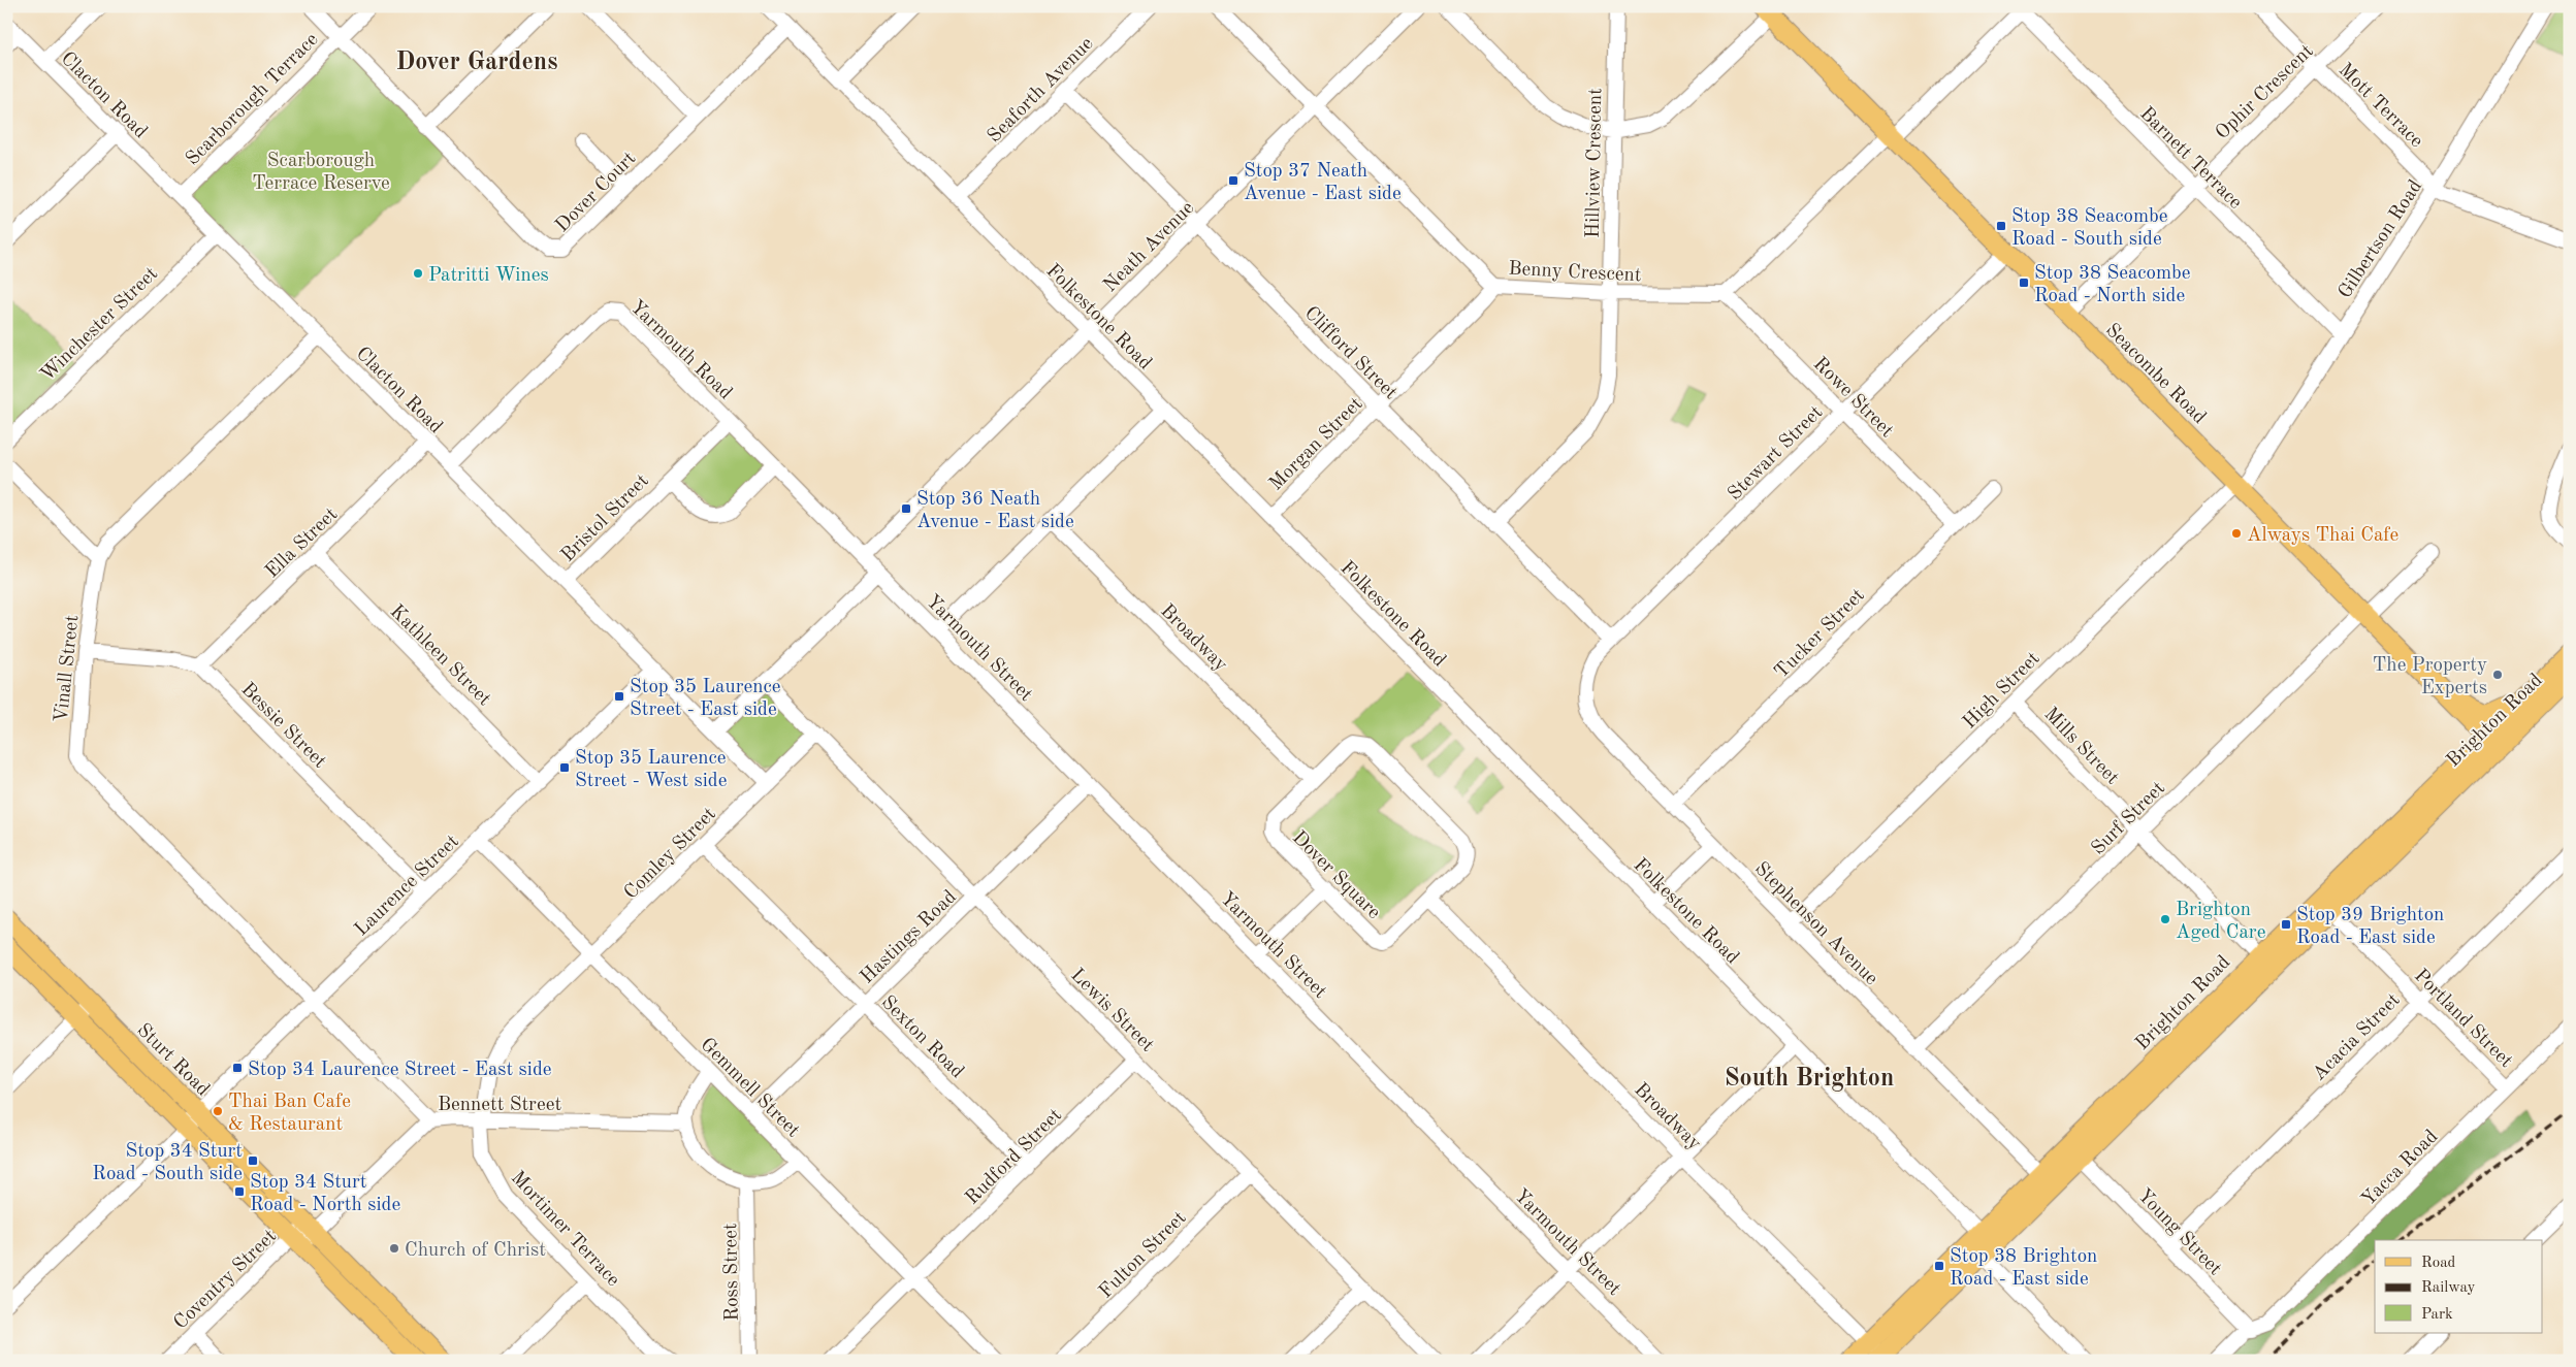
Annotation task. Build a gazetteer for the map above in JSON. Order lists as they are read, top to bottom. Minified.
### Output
{"streets":{"main road":["Seacombe Road","Brighton Road","Sturt Road"],"street":["Seaforth Avenue","Ophir Crescent","Clacton Road","Scarborough Terrace","Mott Terrace","Barnett Terrace","Hillview Crescent","Dover Court","Gilbertson Road","Neath Avenue","Benny Crescent","Folkestone Road","Winchester Street","Yarmouth Road","Clifford Street","Rowe Street","Morgan Street","Stewart Street","Bristol Street","Ella Street","Tucker Street","Broadway","Yarmouth Street","Kathleen Street","Vinall Street","High Street","Bessie Street","Mills Street","Surf Street","Comley Street","Dover Square","Laurence Street","Stephenson Avenue","Hastings Road","Lewis Street","Portland Street","Sexton Road","Acacia Street","Gemmell Street","Bennett Street","Rudford Street","Yacca Road","Mortimer Terrace","Young Street","Fulton Street","Ross Street","Coventry Street"]},"crossings":[["Seaforth Avenue","Folkestone Road"],["Seaforth Avenue","Clifford Street"],["Ophir Crescent","Mott Terrace"],["Ophir Crescent","Barnett Terrace"],["Ophir Crescent","Seacombe Road"],["Clacton Road","Scarborough Terrace"],["Clacton Road","Winchester Street"],["Clacton Road","Yarmouth Road"],["Clacton Road","Bristol Street"],["Clacton Road","Ella Street"],["Clacton Road","Vinall Street"],["Clacton Road","Comley Street"],["Clacton Road","Laurence Street"],["Scarborough Terrace","Dover Court"],["Mott Terrace","Gilbertson Road"],["Barnett Terrace","Gilbertson Road"],["Hillview Crescent","Benny Crescent"],["Hillview Crescent","Clifford Street"],["Dover Court","Folkestone Road"],["Gilbertson Road","Seacombe Road"],["Gilbertson Road","High Street"],["Neath Avenue","Benny Crescent"],["Neath Avenue","Folkestone Road"],["Neath Avenue","Yarmouth Road"],["Neath Avenue","Clifford Street"],["Neath Avenue","Yarmouth Street"],["Benny Crescent","Rowe Street"],["Benny Crescent","Morgan Street"],["Folkestone Road","Morgan Street"],["Folkestone Road","Brighton Road"],["Yarmouth Road","Bristol Street"],["Yarmouth Road","Yarmouth Street"],["Clifford Street","Morgan Street"],["Clifford Street","Stewart Street"],["Seacombe Road","Stewart Street"],["Seacombe Road","High Street"],["Seacombe Road","Brighton Road"],["Seacombe Road","Surf Street"],["Rowe Street","Stewart Street"],["Rowe Street","Tucker Street"],["Stewart Street","Stephenson Avenue"],["Ella Street","Kathleen Street"],["Ella Street","Bessie Street"],["Tucker Street","Stephenson Avenue"],["Broadway","Brighton Road"],["Broadway","Dover Square"],["Yarmouth Street","Hastings Road"],["Kathleen Street","Laurence Street"],["Vinall Street","Laurence Street"],["Vinall Street","Bennett Street"],["High Street","Mills Street"],["High Street","Stephenson Avenue"],["Brighton Road","Mills Street"],["Brighton Road","Stephenson Avenue"],["Brighton Road","Portland Street"],["Brighton Road","Young Street"],["Bessie Street","Laurence Street"],["Mills Street","Surf Street"],["Surf Street","Stephenson Avenue"],["Comley Street","Lewis Street"],["Comley Street","Sexton Road"],["Comley Street","Gemmell Street"],["Comley Street","Mortimer Terrace"],["Laurence Street","Sturt Road"],["Laurence Street","Gemmell Street"],["Hastings Road","Lewis Street"],["Hastings Road","Sexton Road"],["Hastings Road","Gemmell Street"],["Lewis Street","Rudford Street"],["Lewis Street","Fulton Street"],["Portland Street","Acacia Street"],["Portland Street","Yacca Road"],["Sexton Road","Rudford Street"],["Acacia Street","Young Street"],["Sturt Road","Bennett Street"],["Sturt Road","Coventry Street"],["Gemmell Street","Rudford Street"],["Gemmell Street","Mortimer Terrace"],["Bennett Street","Mortimer Terrace"],["Bennett Street","Coventry Street"],["Yacca Road","Young Street"]],"districts":["Dover Gardens","South Brighton"],"parks":["Scarborough Terrace Reserve"],"places":{"transit":["Stop 37 Neath Avenue - East side","Stop 38 Seacombe Road - South side","Stop 38 Seacombe Road - North side","Stop 36 Neath Avenue - East side","Stop 35 Laurence Street - East side","Stop 35 Laurence Street - West side","Stop 39 Brighton Road - East side","Stop 34 Laurence Street - East side","Stop 34 Sturt Road - South side","Stop 34 Sturt Road - North side","Stop 38 Brighton Road - East side"],"other":["Patritti Wines","Always Thai Cafe","The Property Experts","Brighton Aged Care","Thai Ban Cafe & Restaurant","Church of Christ"]},"legend":["Road","Railway","Park"]}
